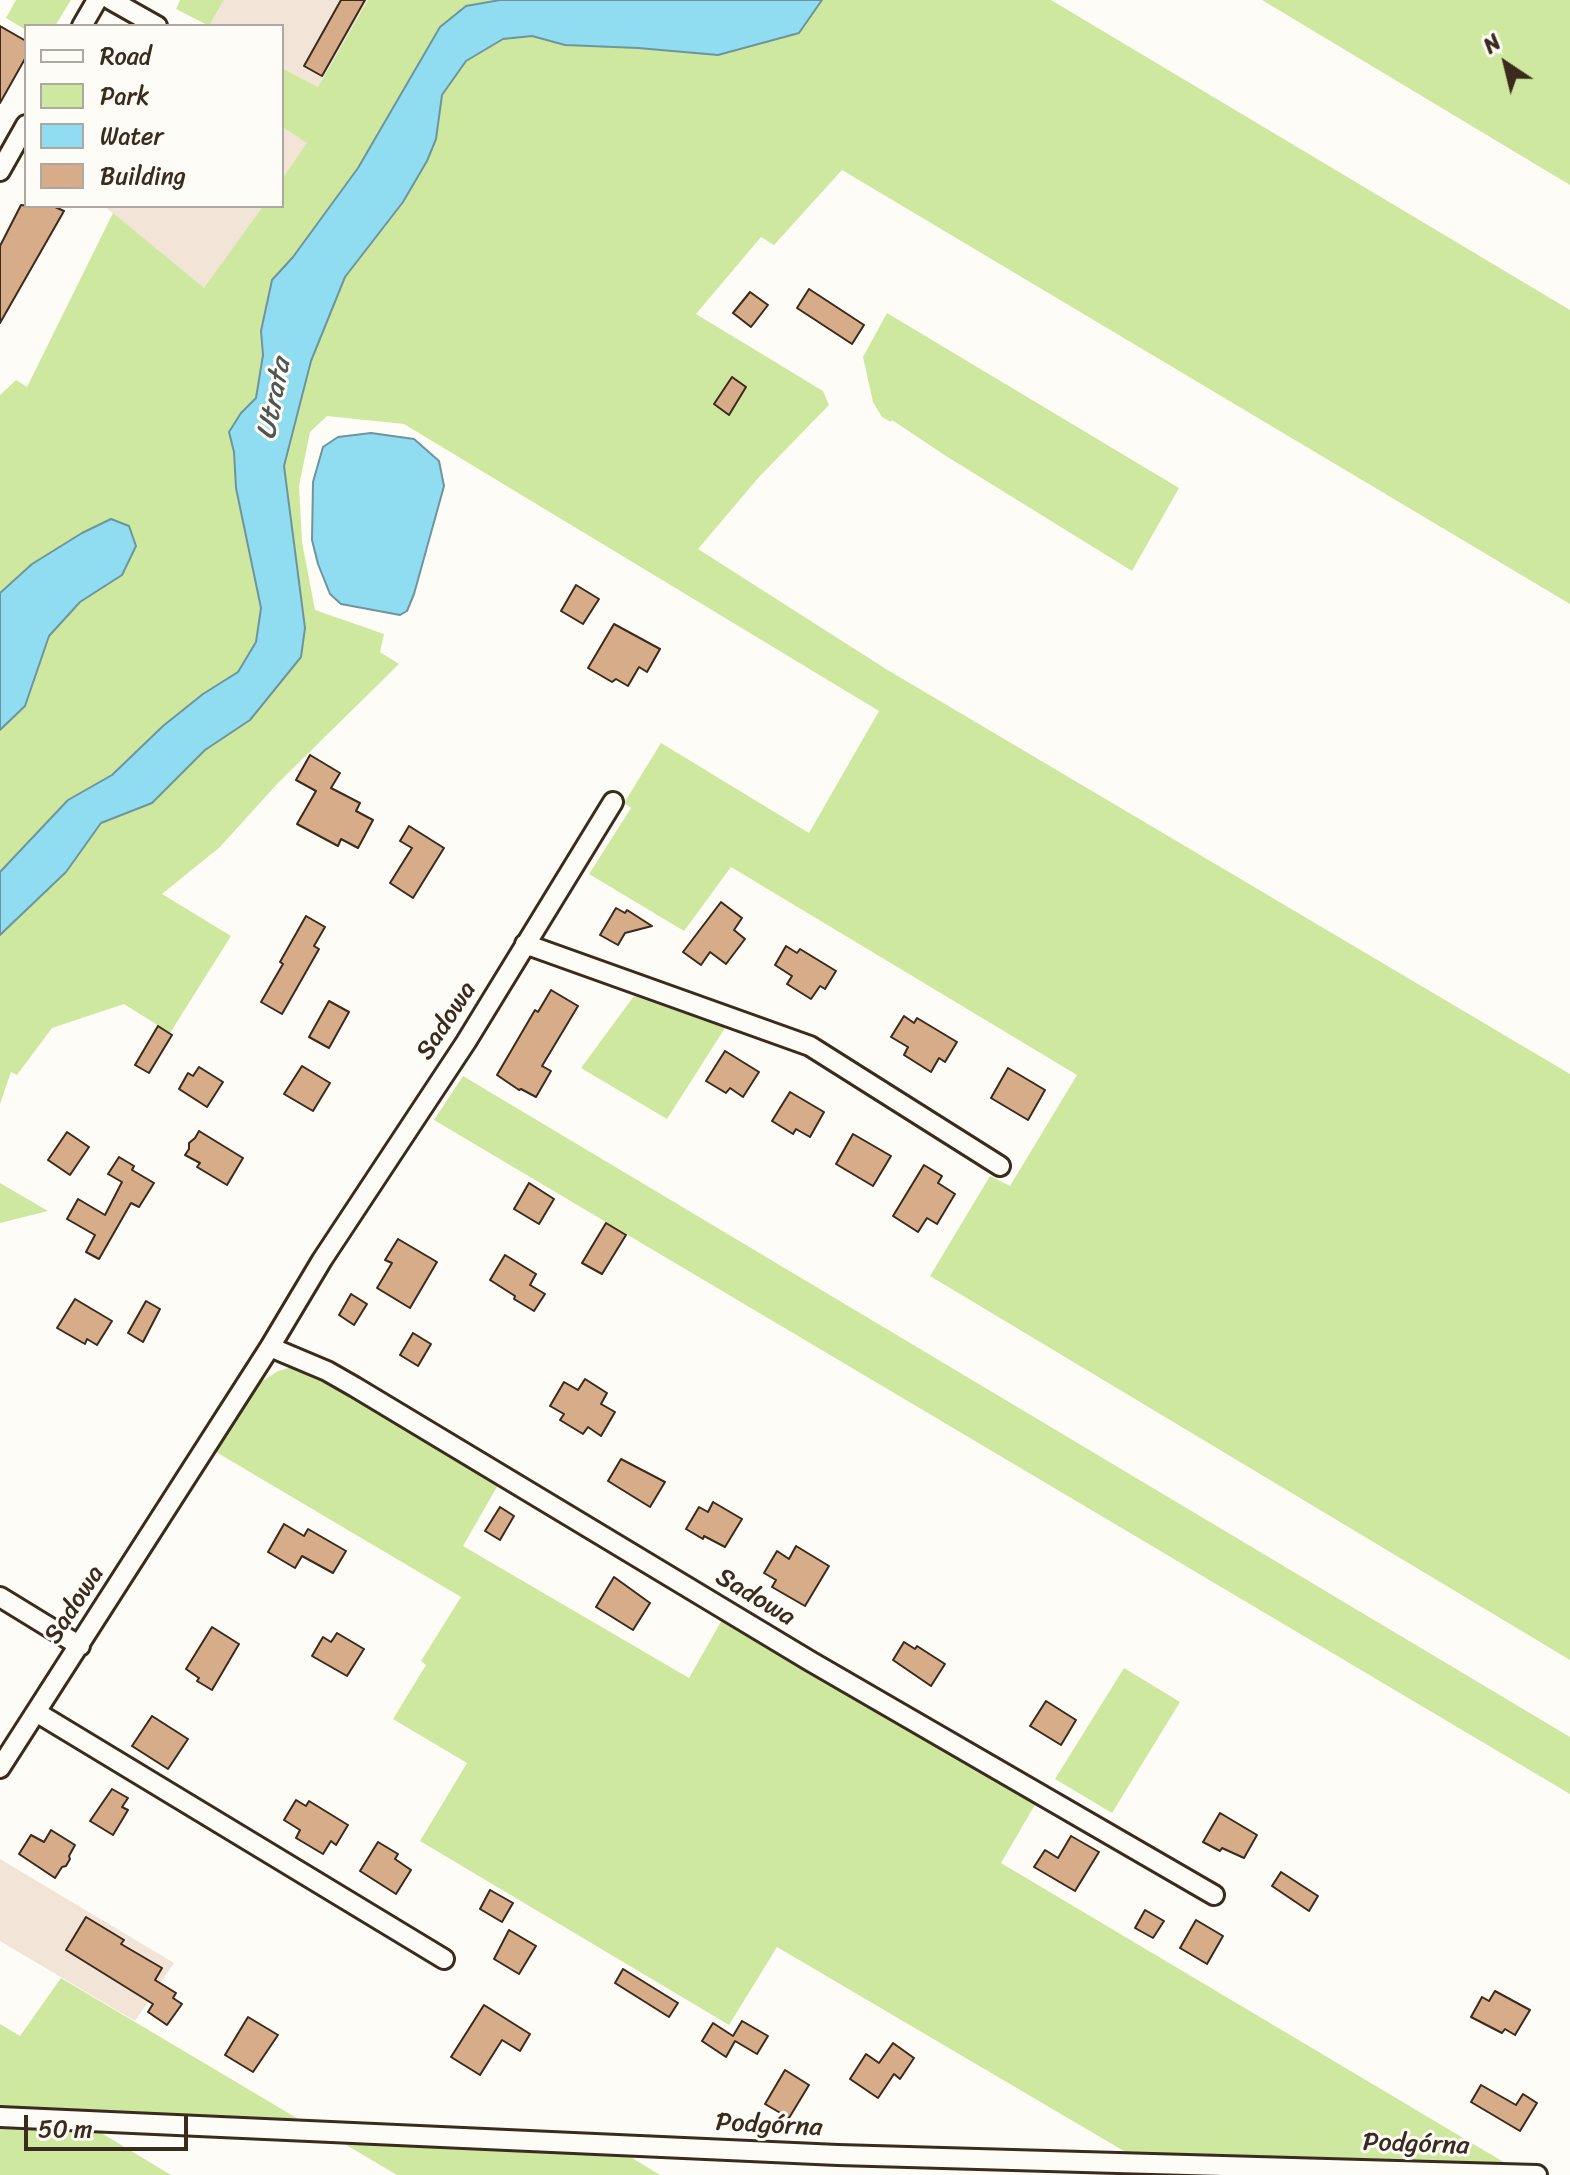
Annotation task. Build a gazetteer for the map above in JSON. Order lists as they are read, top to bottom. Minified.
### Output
{"streets":{"street":["Sadowa","Podgórna"]},"water":["Utrata"],"legend":["Road","Park","Water","Building"],"scale_bar":"50 m","north":"top left"}
